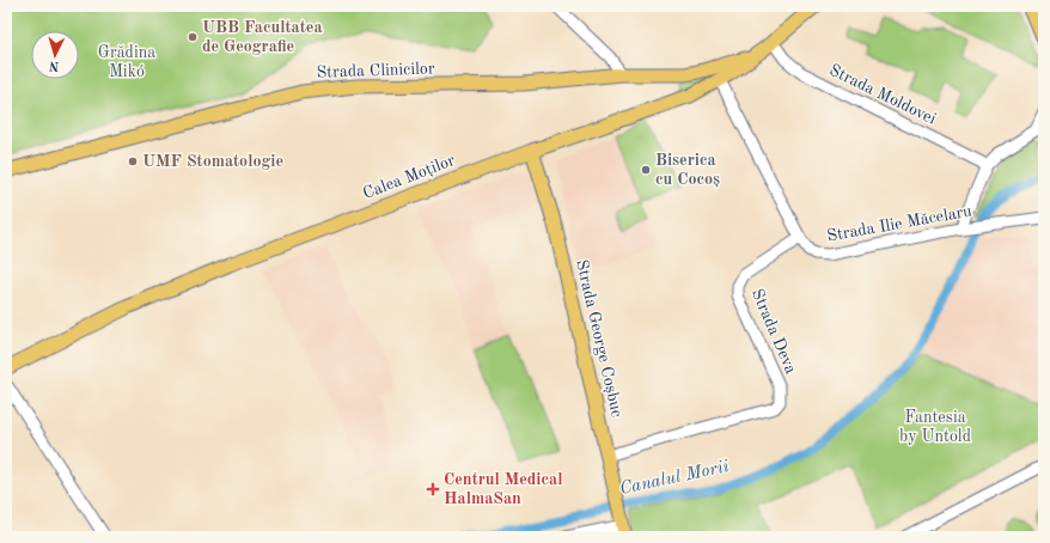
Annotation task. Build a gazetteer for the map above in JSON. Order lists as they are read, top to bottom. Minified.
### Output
{"streets":{"main road":["Strada Clinicilor","Calea Moților","Strada George Coșbuc"],"street":["Strada Moldovei","Strada Ilie Măcelaru","Strada Deva"]},"crossings":[["Strada Clinicilor","Calea Moților"],["Strada Moldovei","Calea Moților"],["Calea Moților","Strada Ilie Măcelaru"],["Calea Moților","Strada George Coșbuc"],["Strada Ilie Măcelaru","Strada Deva"],["Strada Deva","Strada George Coșbuc"]],"water":["Canalul Morii"],"parks":["Grădina Mikó","Fantesia by Untold"],"places":{"other":["UBB Facultatea de Geografie","UMF Stomatologie","Biserica cu Cocoș"],"health":["Centrul Medical HalmaSan"]},"north":"bottom"}
